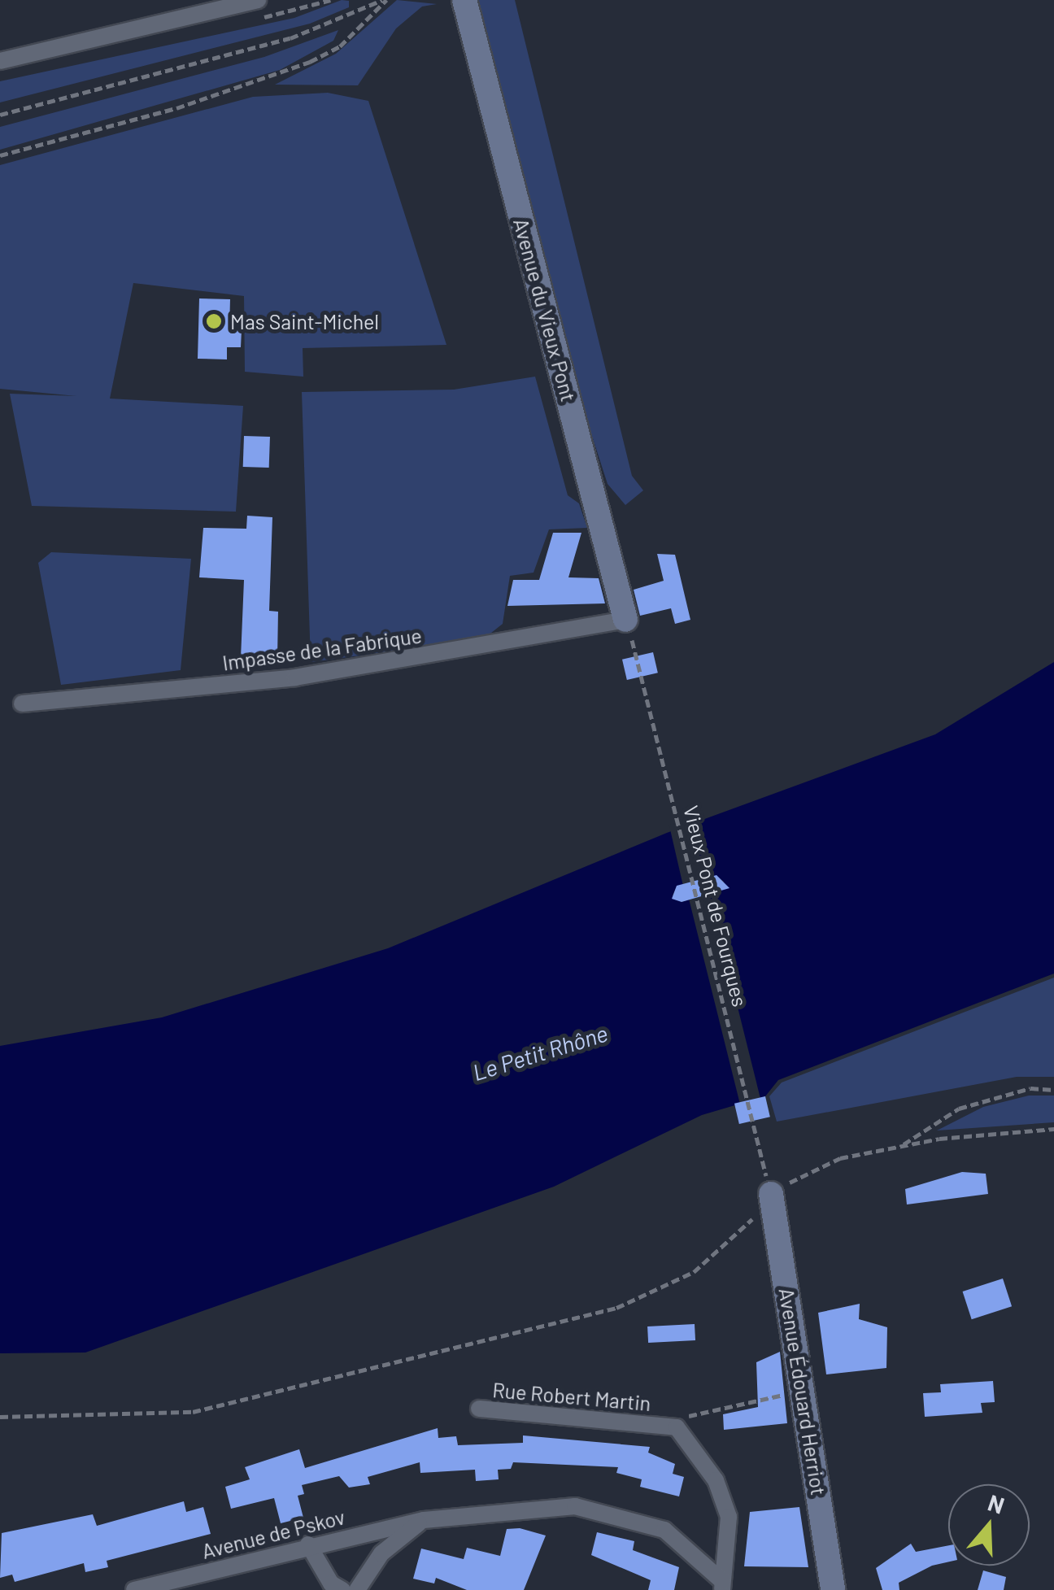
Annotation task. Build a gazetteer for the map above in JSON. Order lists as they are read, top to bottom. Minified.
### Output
{"streets":{"street":["Avenue du Vieux Pont","Impasse de la Fabrique","Avenue Édouard Herriot","Rue Robert Martin","Avenue de Pskov"],"path":["Vieux Pont de Fourques"]},"crossings":[["Avenue du Vieux Pont","Impasse de la Fabrique"],["Rue Robert Martin","Avenue de Pskov"]],"water":["Le Petit Rhône"],"places":["Mas Saint-Michel"],"north":"top"}
